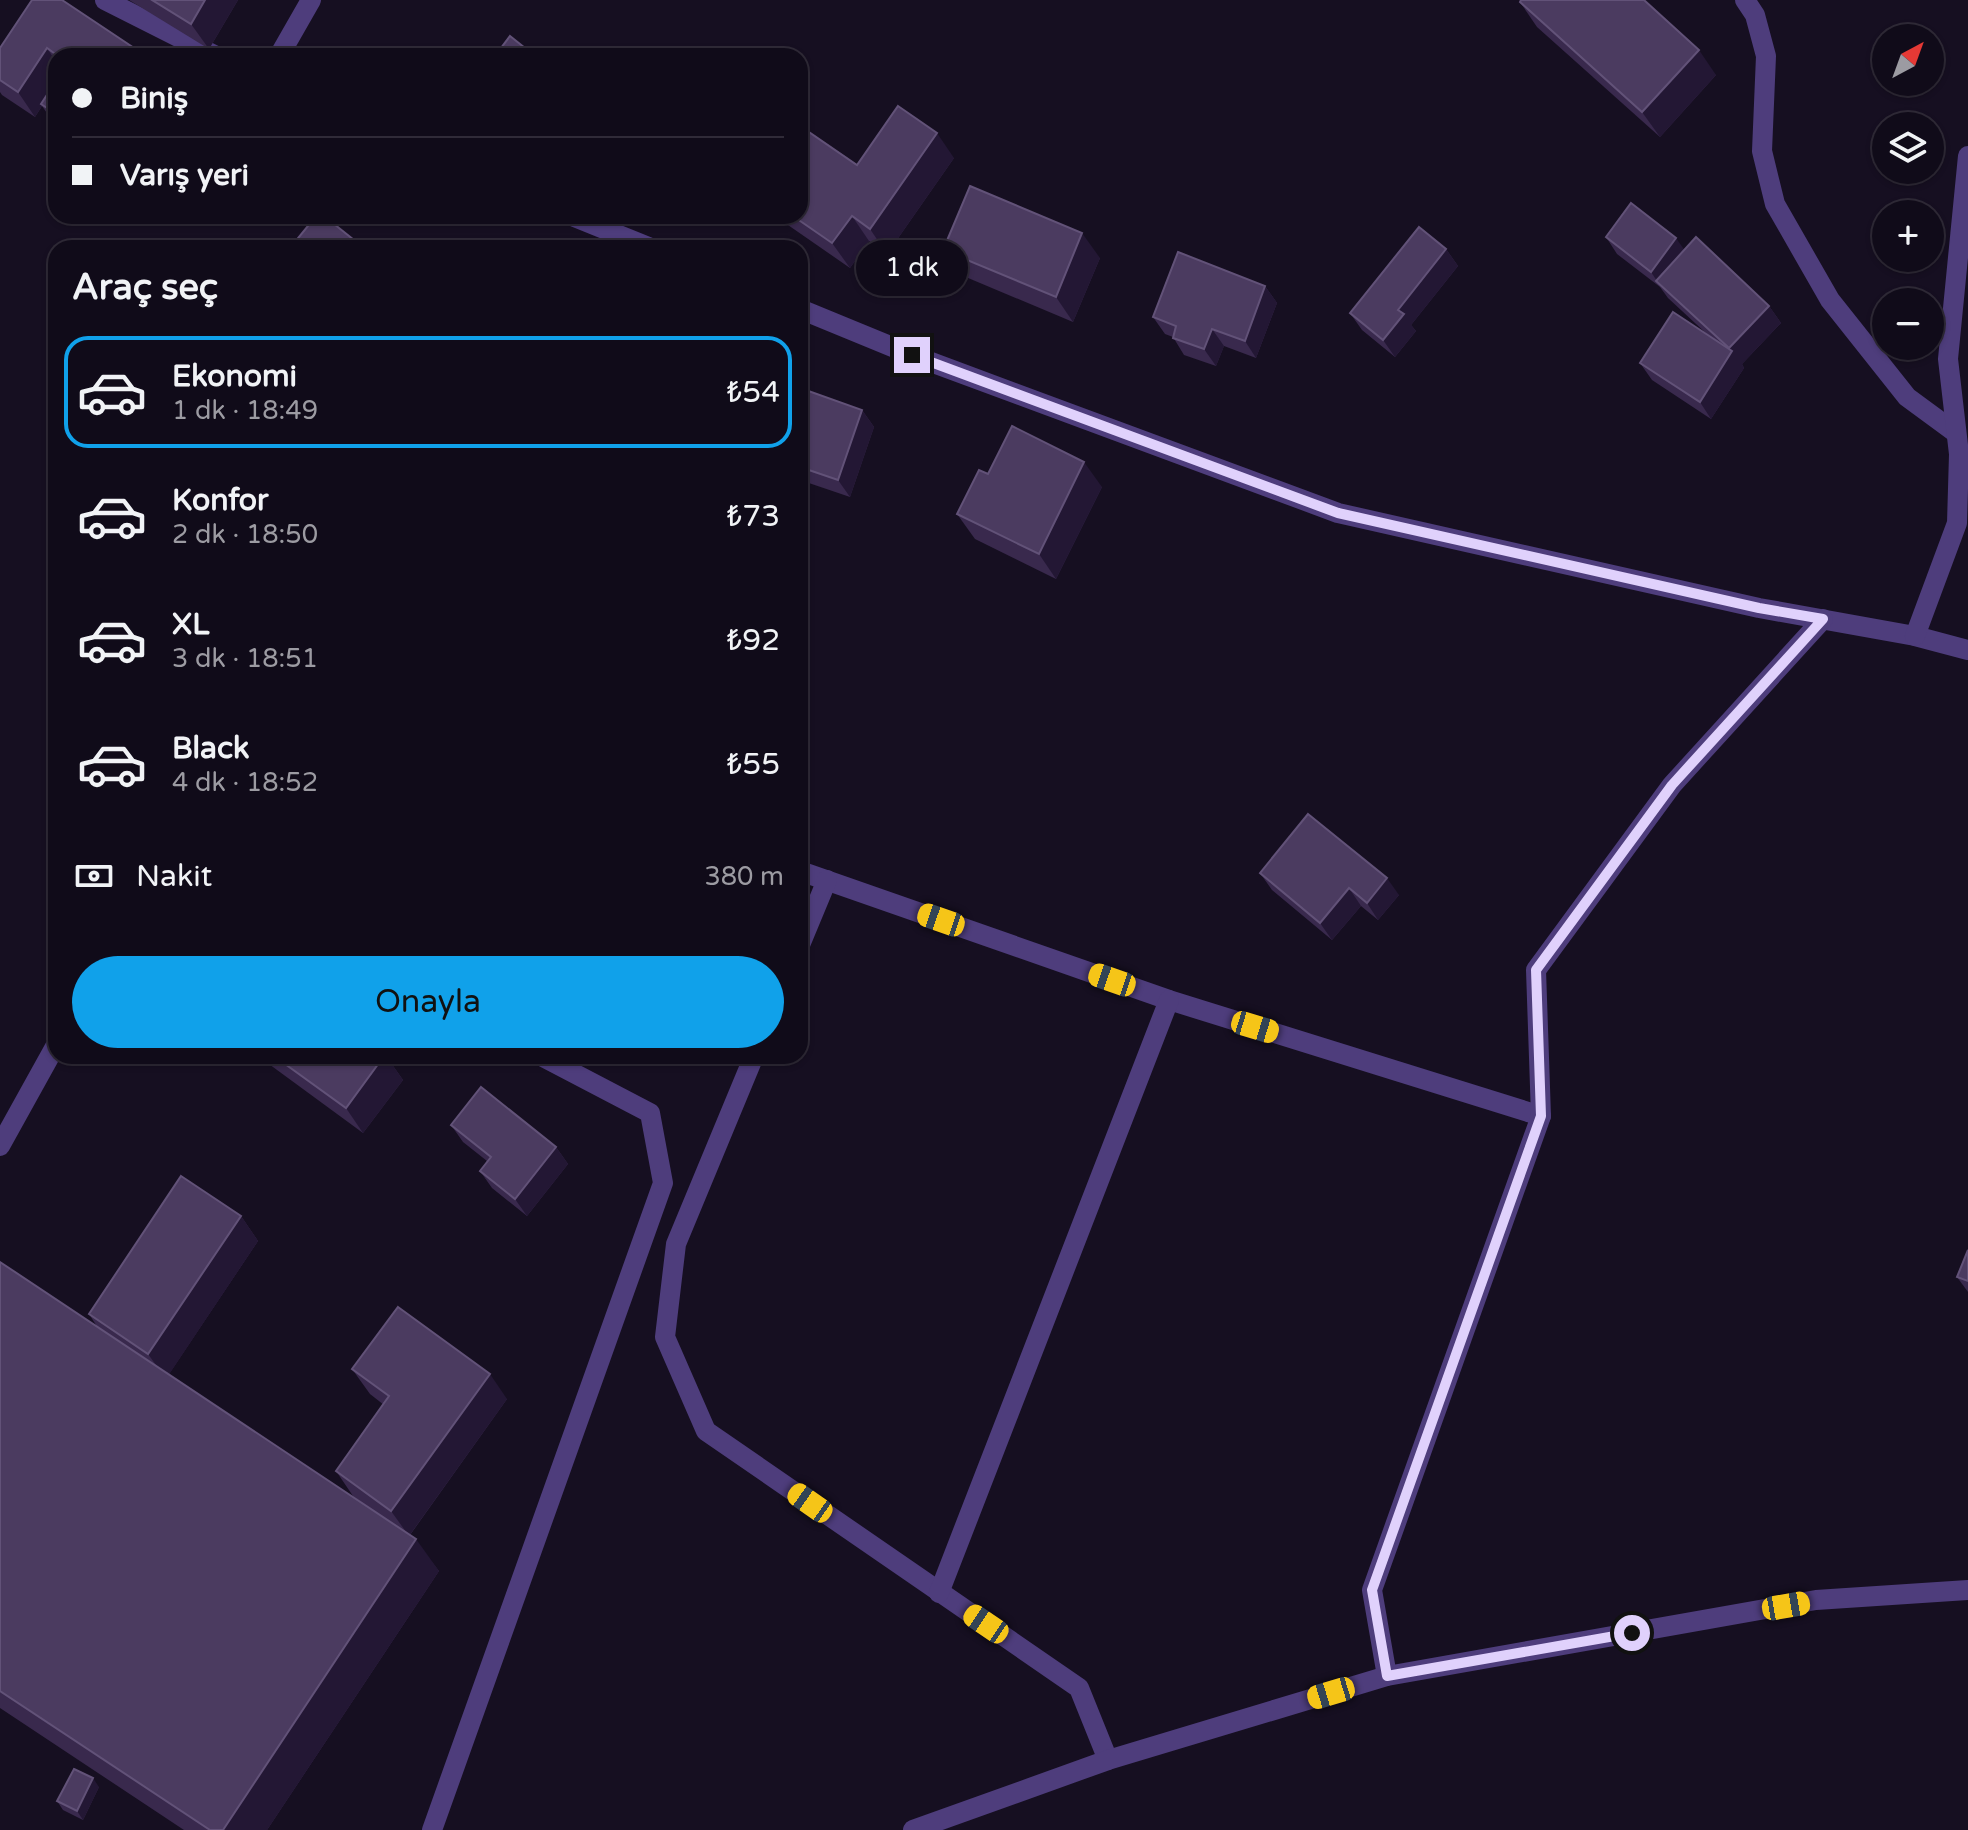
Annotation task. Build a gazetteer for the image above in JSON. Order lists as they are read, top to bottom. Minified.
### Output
{"north":"top right","page":{"map_buttons":["+","−"],"banner":["Biniş","Varış yeri"],"bubble":"1 dk","heading":"Araç seç","list":[{"name":"Ekonomi","note":"1 dk · 18:49","value":"₺54"},{"name":"Konfor","note":"2 dk · 18:50","value":"₺73"},{"name":"XL","note":"3 dk · 18:51","value":"₺92"},{"name":"Black","note":"4 dk · 18:52","value":"₺55"}],"pay":["Nakit","380 m"],"buttons":"Onayla"}}
